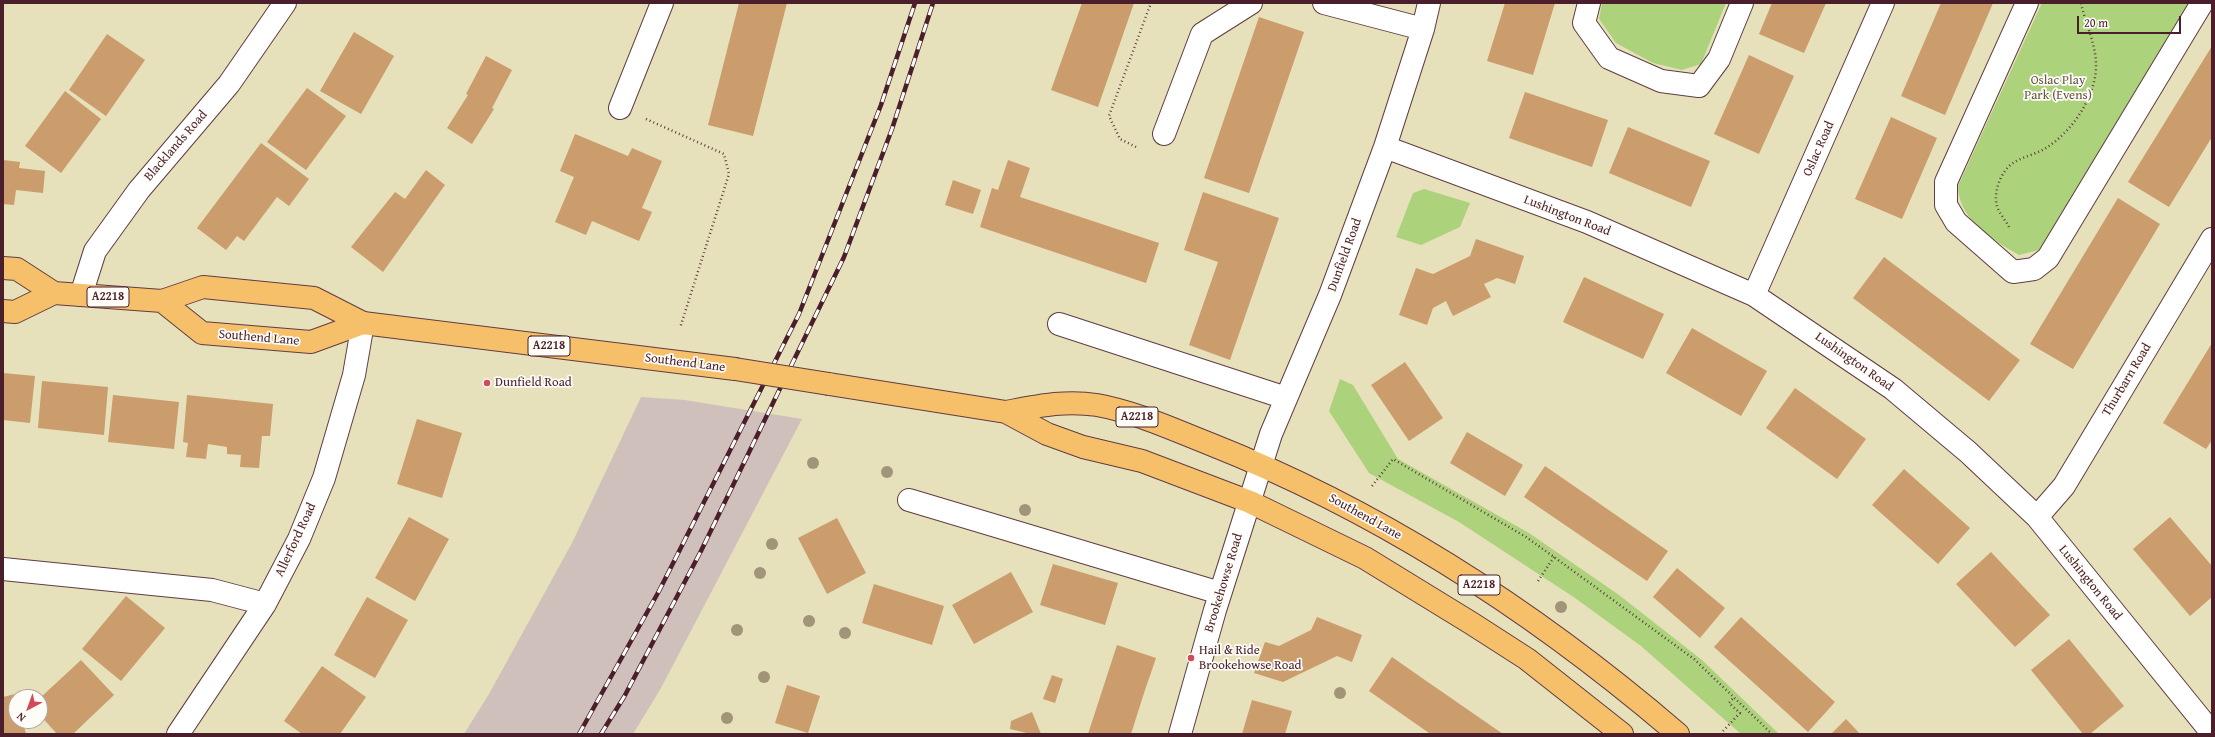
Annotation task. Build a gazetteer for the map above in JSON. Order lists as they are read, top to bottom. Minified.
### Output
{"streets":{"main road":["A2218","Southend Lane"],"street":["Blacklands Road","Oslac Road","Lushington Road","Dunfield Road","Thurbarn Road","Allerford Road","Brookehowse Road"]},"crossings":[["Blacklands Road","Southend Lane"],["Oslac Road","Lushington Road"],["Lushington Road","Dunfield Road"],["Lushington Road","Thurbarn Road"],["Dunfield Road","Southend Lane"],["Dunfield Road","Brookehowse Road"],["Southend Lane","Allerford Road"],["Southend Lane","Brookehowse Road"]],"parks":["Oslac Play Park (Evens)"],"places":["Dunfield Road","Hail & Ride Brookehowse Road"],"scale_bar":"20 m","north":"bottom left"}
